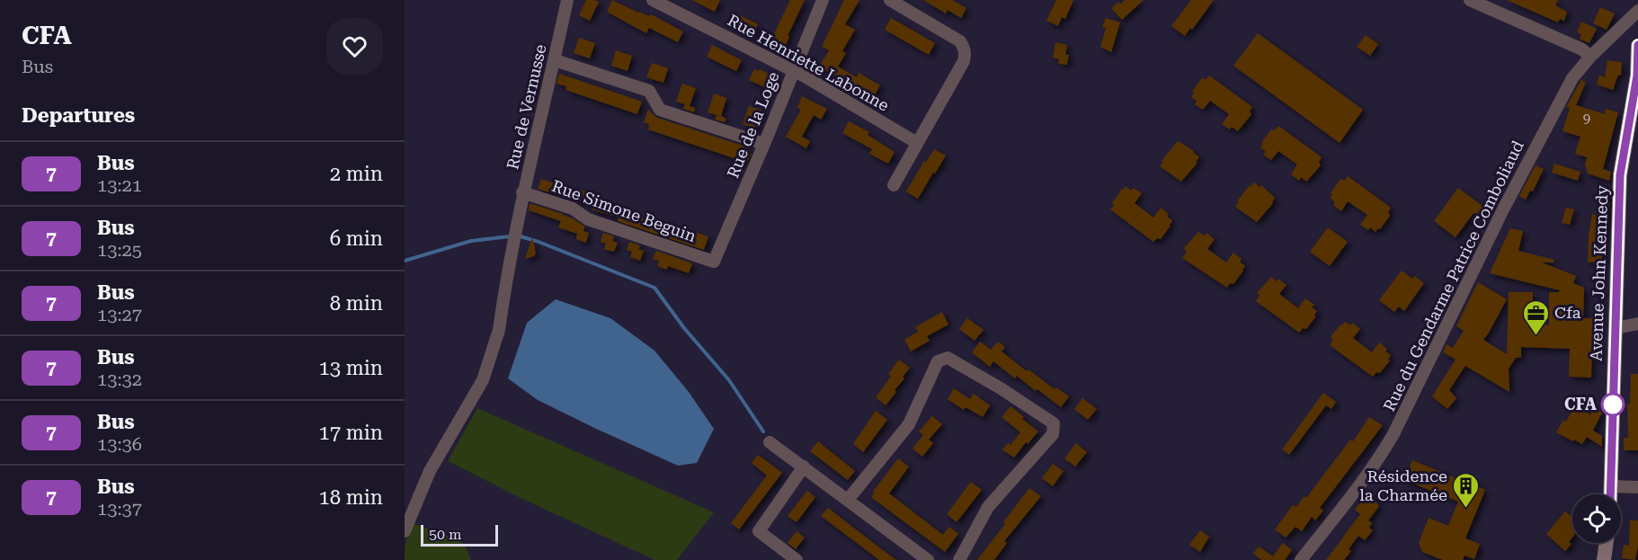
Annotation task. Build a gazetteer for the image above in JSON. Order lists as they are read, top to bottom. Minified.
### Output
{"streets":{"main road":["Avenue John Kennedy"],"street":["Rue Henriette Labonne","Rue de Vernusse","Rue de la Loge","Rue Simone Beguin","Rue du Gendarme Patrice Comboliaud"]},"crossings":[["Rue Henriette Labonne","Rue de la Loge"],["Rue de Vernusse","Rue Simone Beguin"],["Rue de la Loge","Rue Simone Beguin"]],"places":{"office":["Cfa"],"other":["CFA"],"building":["Résidence la Charmée"]},"lines":["bus line 7"],"house_numbers":["9"],"scale_bar":"50 m","page":{"heading":[["CFA","Bus"],"Departures"],"list":[{"mark":"7","name":"Bus","note":"13:21","value":"2 min"},{"mark":"7","name":"Bus","note":"13:25","value":"6 min"},{"mark":"7","name":"Bus","note":"13:27","value":"8 min"},{"mark":"7","name":"Bus","note":"13:32","value":"13 min"},{"mark":"7","name":"Bus","note":"13:36","value":"17 min"},{"mark":"7","name":"Bus","note":"13:37","value":"18 min"}],"scale":"50 m"}}
